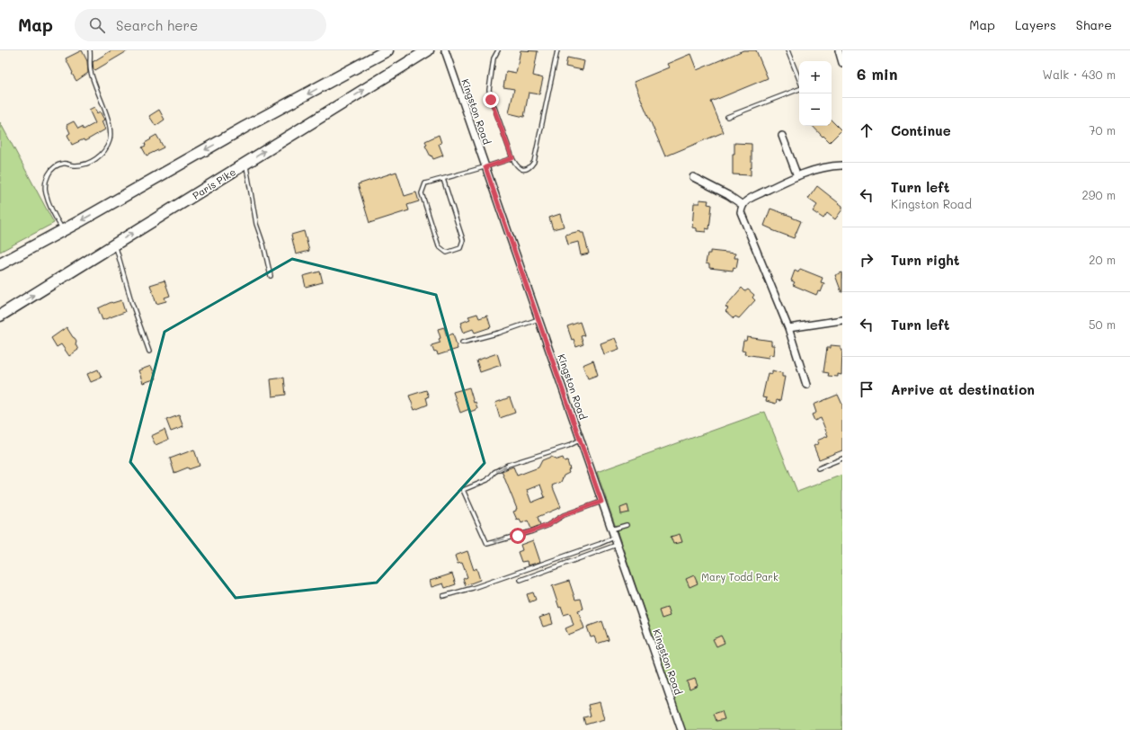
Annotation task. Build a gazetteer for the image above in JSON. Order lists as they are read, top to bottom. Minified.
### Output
{"streets":{"highway":["Paris Pike"],"street":["Kingston Road"]},"parks":["Mary Todd Park"],"page":{"header":"Map","search":"Search here","nav":["Map","Layers","Share"],"heading":["6 min","Walk · 430 m"],"map_buttons":["+","−"],"list":[["Continue","70 m"],["Turn left","Kingston Road","290 m"],["Turn right","20 m"],["Turn left","50 m"],"Arrive at destination"]}}
